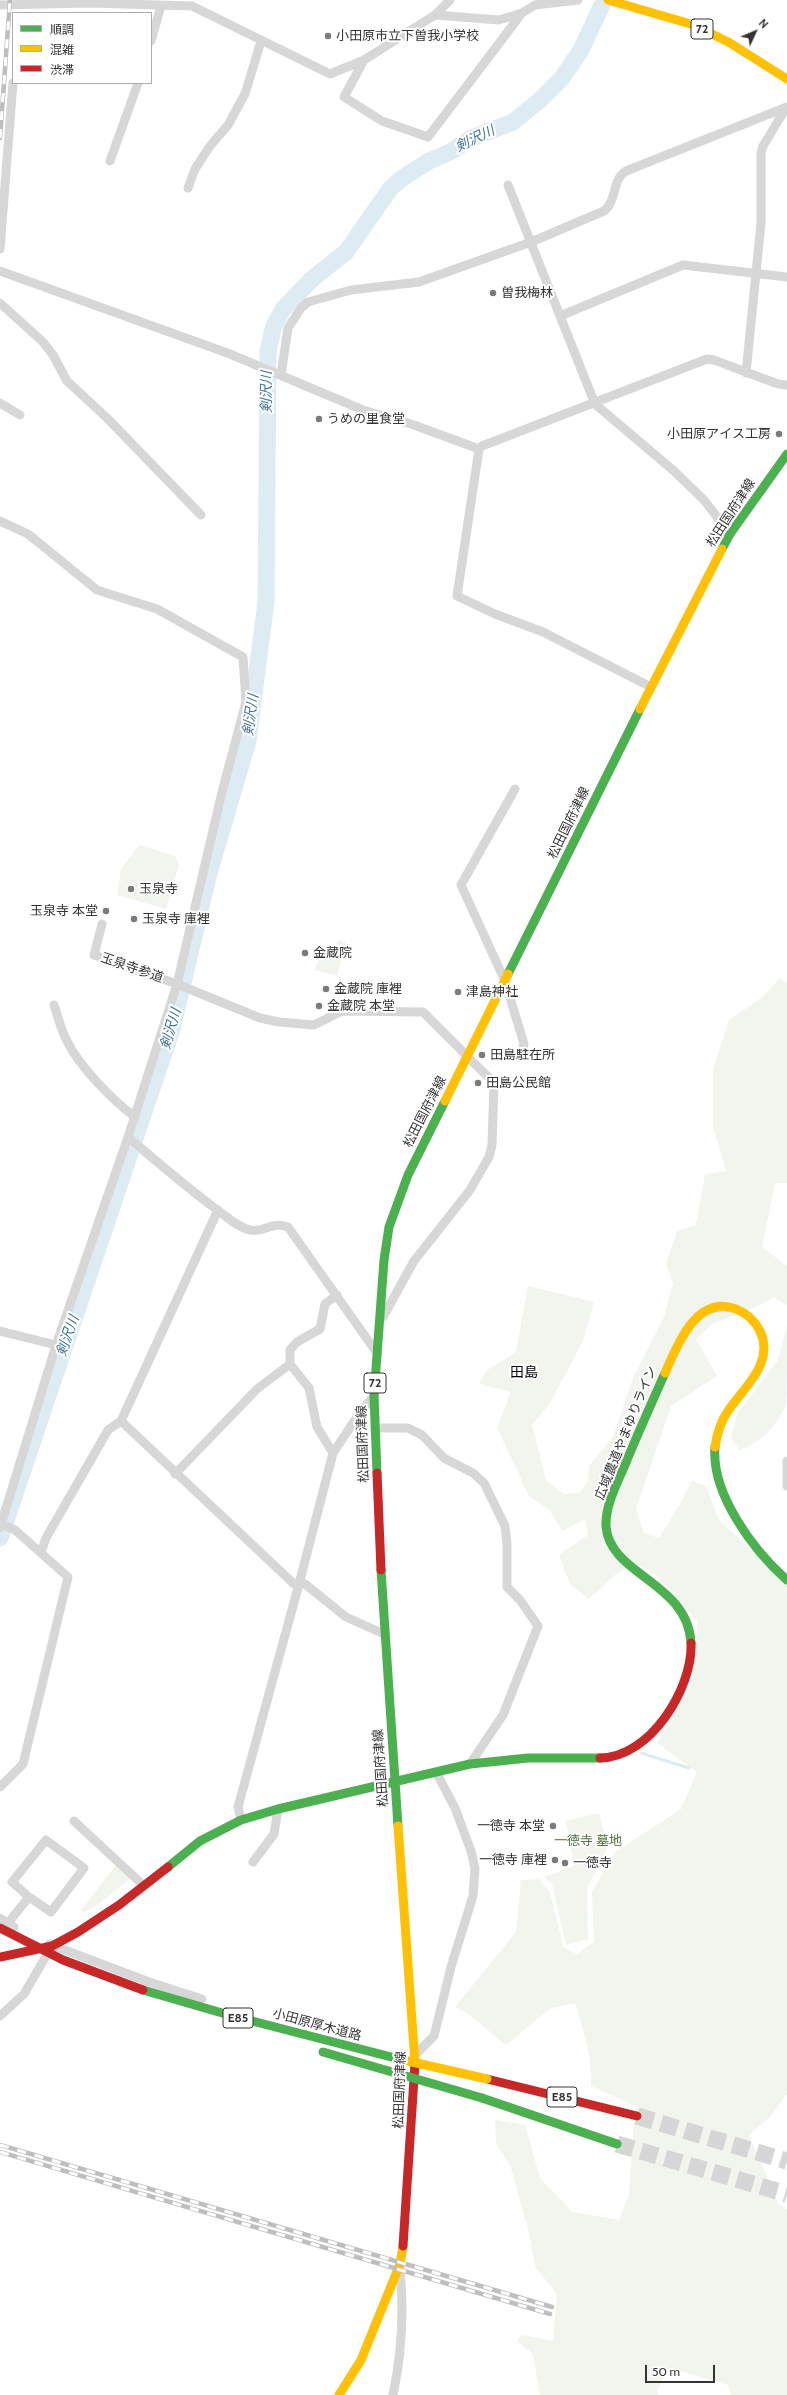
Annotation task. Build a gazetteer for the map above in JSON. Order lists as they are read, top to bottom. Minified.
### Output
{"streets":{"main road":["72","松田国府津線","広域農道やまゆりライン","E85","小田原厚木道路"],"street":["玉泉寺参道"]},"crossings":[["松田国府津線","広域農道やまゆりライン"]],"districts":["田島"],"water":["剣沢川"],"parks":["一徳寺 墓地"],"places":["小田原市立下曽我小学校","曽我梅林","うめの里食堂","小田原アイス工房","玉泉寺","玉泉寺 本堂","玉泉寺 庫裡","金蔵院","金蔵院 庫裡","津島神社","金蔵院 本堂","田島駐在所","田島公民館","一徳寺 本堂","一徳寺 庫裡","一徳寺"],"legend":["順調","混雑","渋滞"],"scale_bar":"50 m","north":"top right"}
